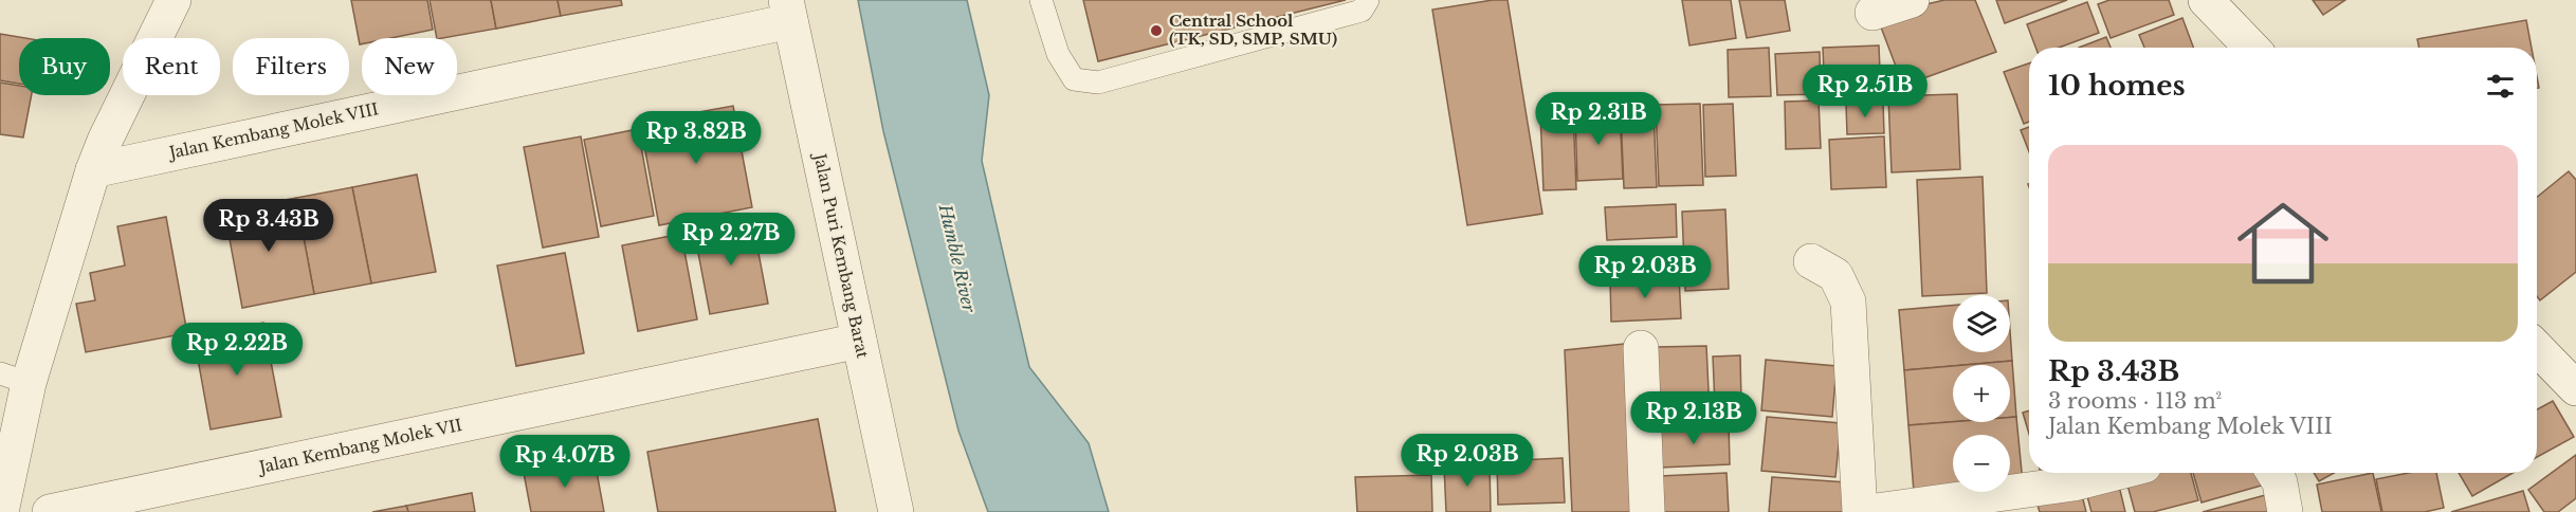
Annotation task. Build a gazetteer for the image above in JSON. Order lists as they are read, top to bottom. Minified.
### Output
{"streets":{"street":["Jalan Kembang Molek VIII","Jalan Puri Kembang Barat","Jalan Kembang Molek VII"]},"crossings":[["Jalan Kembang Molek VIII","Jalan Puri Kembang Barat"],["Jalan Puri Kembang Barat","Jalan Kembang Molek VII"]],"water":["Humble River"],"places":["Central School (TK, SD, SMP, SMU)"],"page":{"chip":["Buy","Rent","Filters","New"],"heading":"10 homes","price":["Rp 2.51B","Rp 2.31B","Rp 3.82B","Rp 3.43B","Rp 2.27B","Rp 2.03B","Rp 2.22B","Rp 2.13B","Rp 2.03B","Rp 4.07B"],"list":[{"name":"Rp 3.43B","note":"3 rooms · 113 m² · Jalan Kembang Molek VIII"}],"map_buttons":["+","−"]}}
